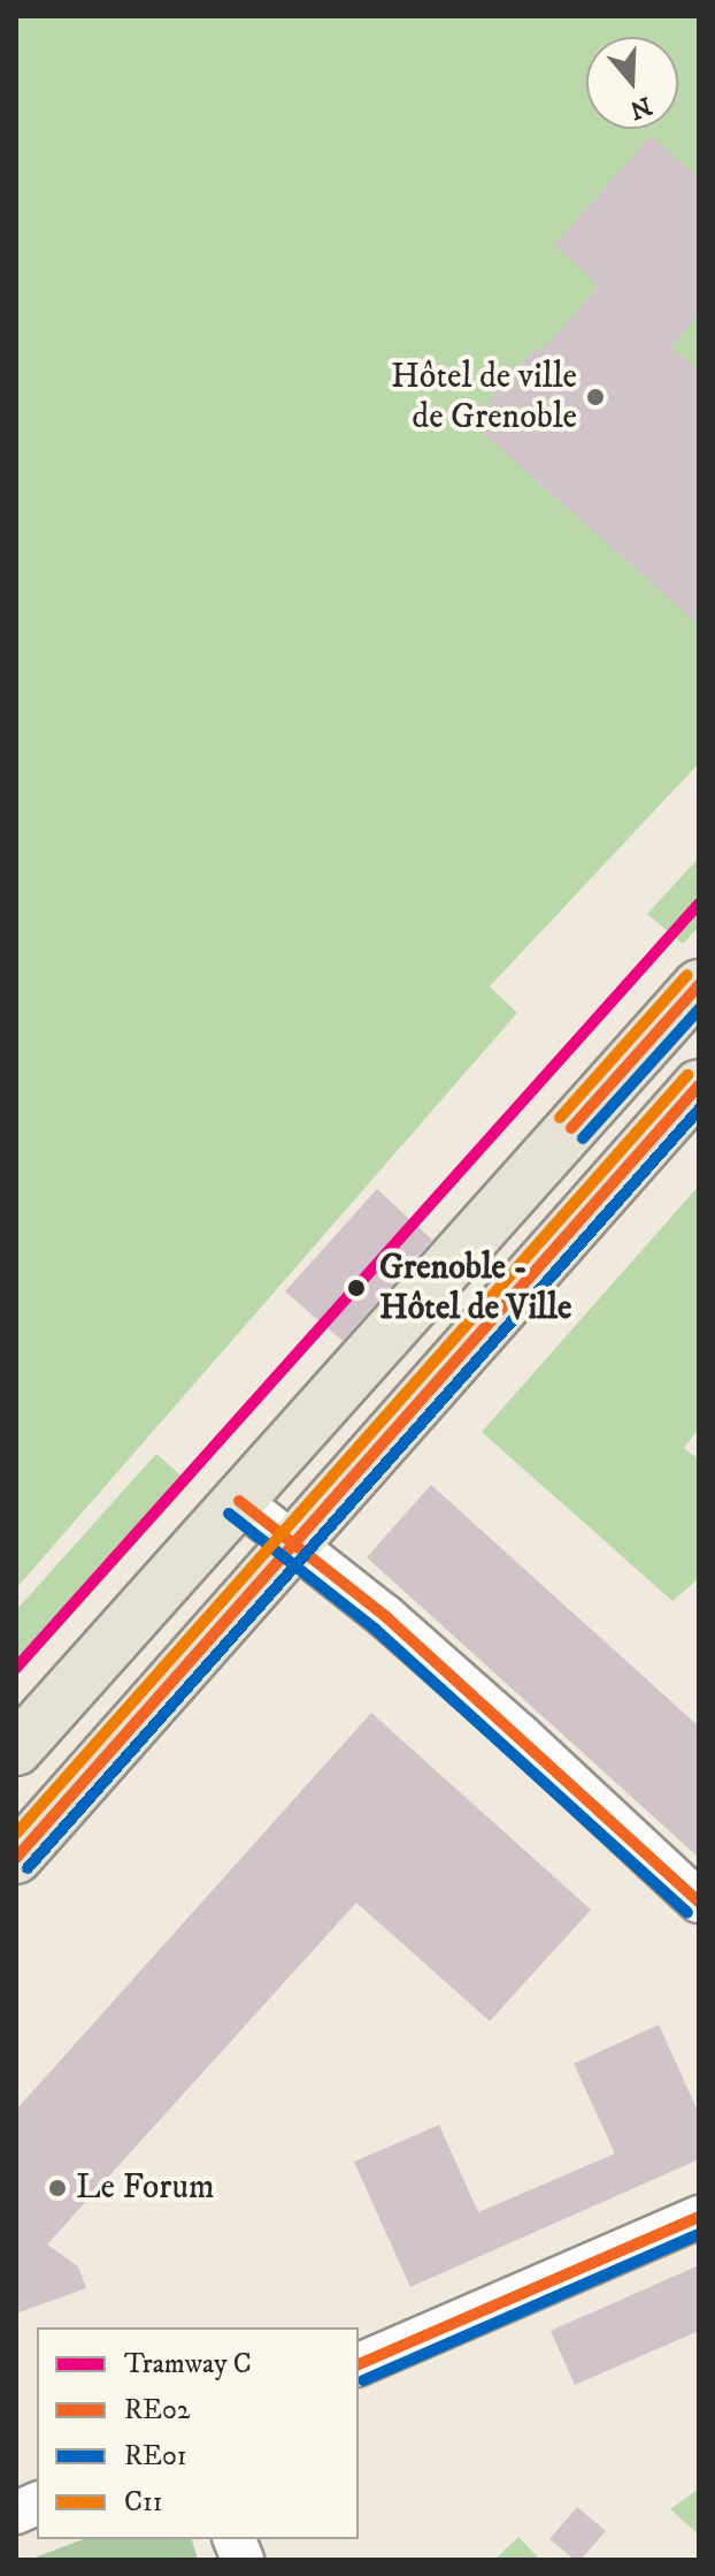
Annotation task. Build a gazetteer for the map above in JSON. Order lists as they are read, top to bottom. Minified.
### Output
{"places":["Hôtel de ville de Grenoble","Grenoble - Hôtel de Ville","Le Forum"],"lines":["tram line C","transit line C11","transit line RE02","transit line RE01"],"legend":["Tramway C","RE02","RE01","C11"],"north":"bottom"}
